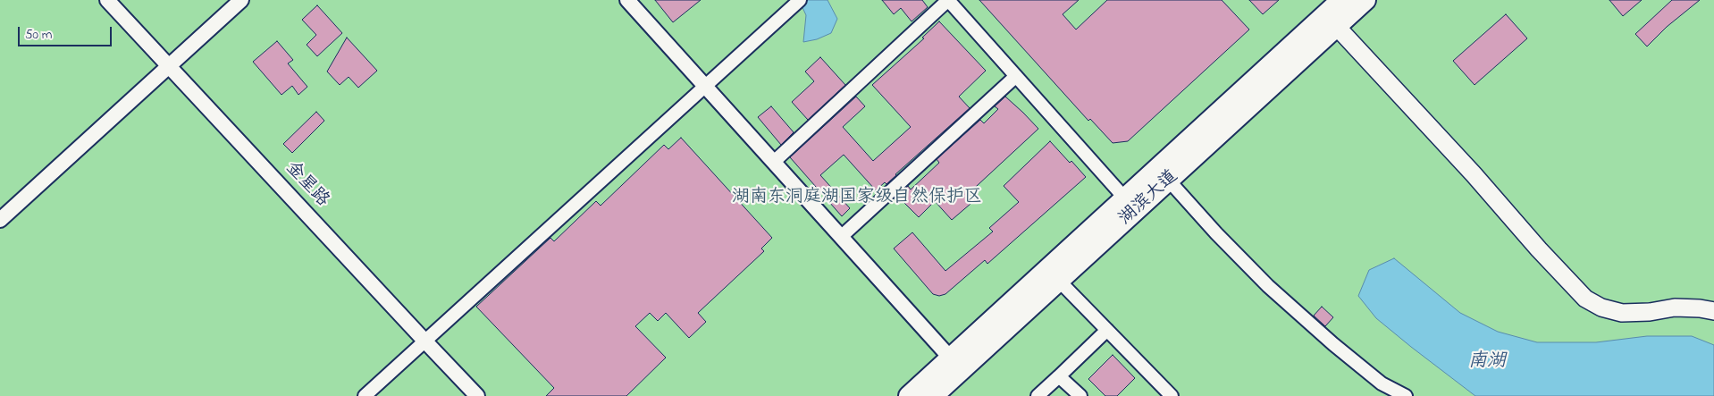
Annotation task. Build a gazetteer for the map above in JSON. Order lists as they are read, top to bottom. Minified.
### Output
{"streets":{"highway":["湖滨大道"],"street":["金星路"]},"water":["南湖"],"parks":["湖南东洞庭湖国家级自然保护区"],"scale_bar":"50 m"}
